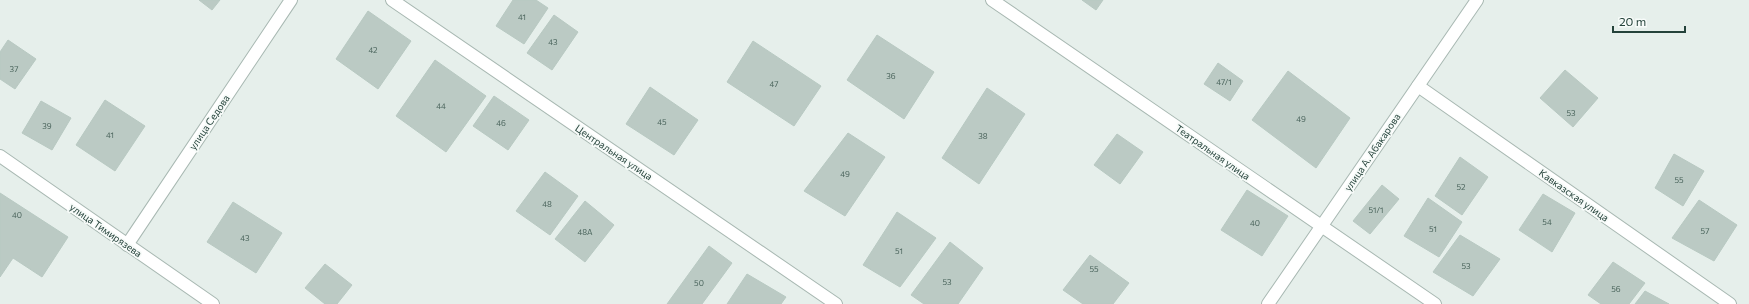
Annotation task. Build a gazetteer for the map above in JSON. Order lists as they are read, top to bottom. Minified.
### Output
{"streets":{"street":["улица Седова","Центральная улица","Театральная улица","улица А. Абакарова","Кавказская улица","улица Тимирязева"]},"crossings":[["улица Седова","улица Тимирязева"],["Театральная улица","улица А. Абакарова"],["улица А. Абакарова","Кавказская улица"]],"house_numbers":["41","43","42","37","36","47/1","47","44","53","49","45","46","39","41","38","49","55","52","48","51/1","40","54","40","51","57","48А","43","51","53","55","53","50","56"],"scale_bar":"20 m"}
